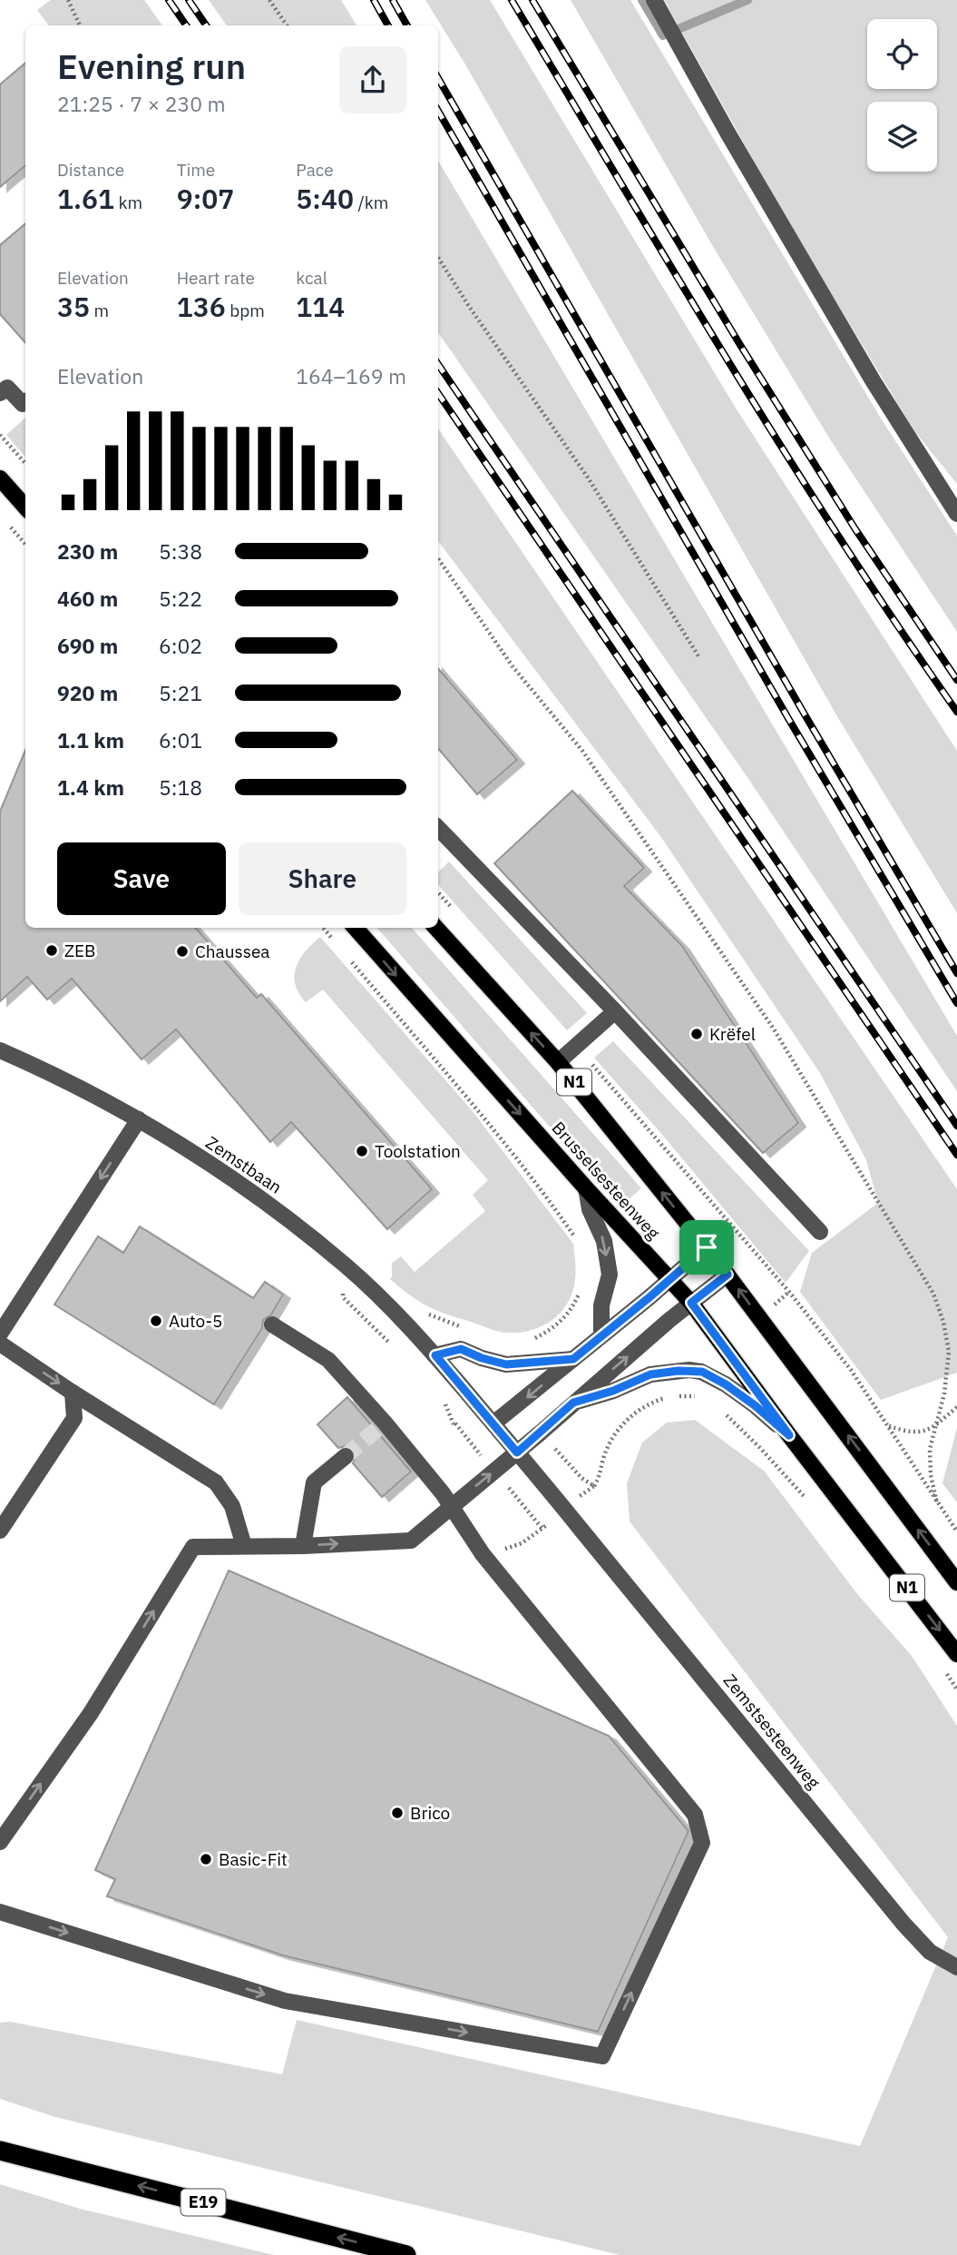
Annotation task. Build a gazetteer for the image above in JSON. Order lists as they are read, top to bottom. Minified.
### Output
{"streets":{"highway":["E19"],"main road":["N1","Brusselsesteenweg"],"street":["Zemstbaan","Zemstsesteenweg"]},"crossings":[["Zemstbaan","Zemstsesteenweg"]],"places":["ZEB","Chaussea","Krëfel","Toolstation","Auto-5","Brico","Basic-Fit"],"page":{"heading":["Evening run","21:25 · 7 × 230 m"],"stats":[["Distance","1.61 km"],["Time","9:07"],["Pace","5:40 /km"],["Elevation","35 m"],["Heart rate","136 bpm"],["kcal","114"]],"chart":["Elevation","164–169 m"],"list":[{"name":"230 m","note":"5:38"},{"name":"460 m","note":"5:22"},{"name":"690 m","note":"6:02"},{"name":"920 m","note":"5:21"},{"name":"1.1 km","note":"6:01"},{"name":"1.4 km","note":"5:18"}],"buttons":["Save","Share"]}}
